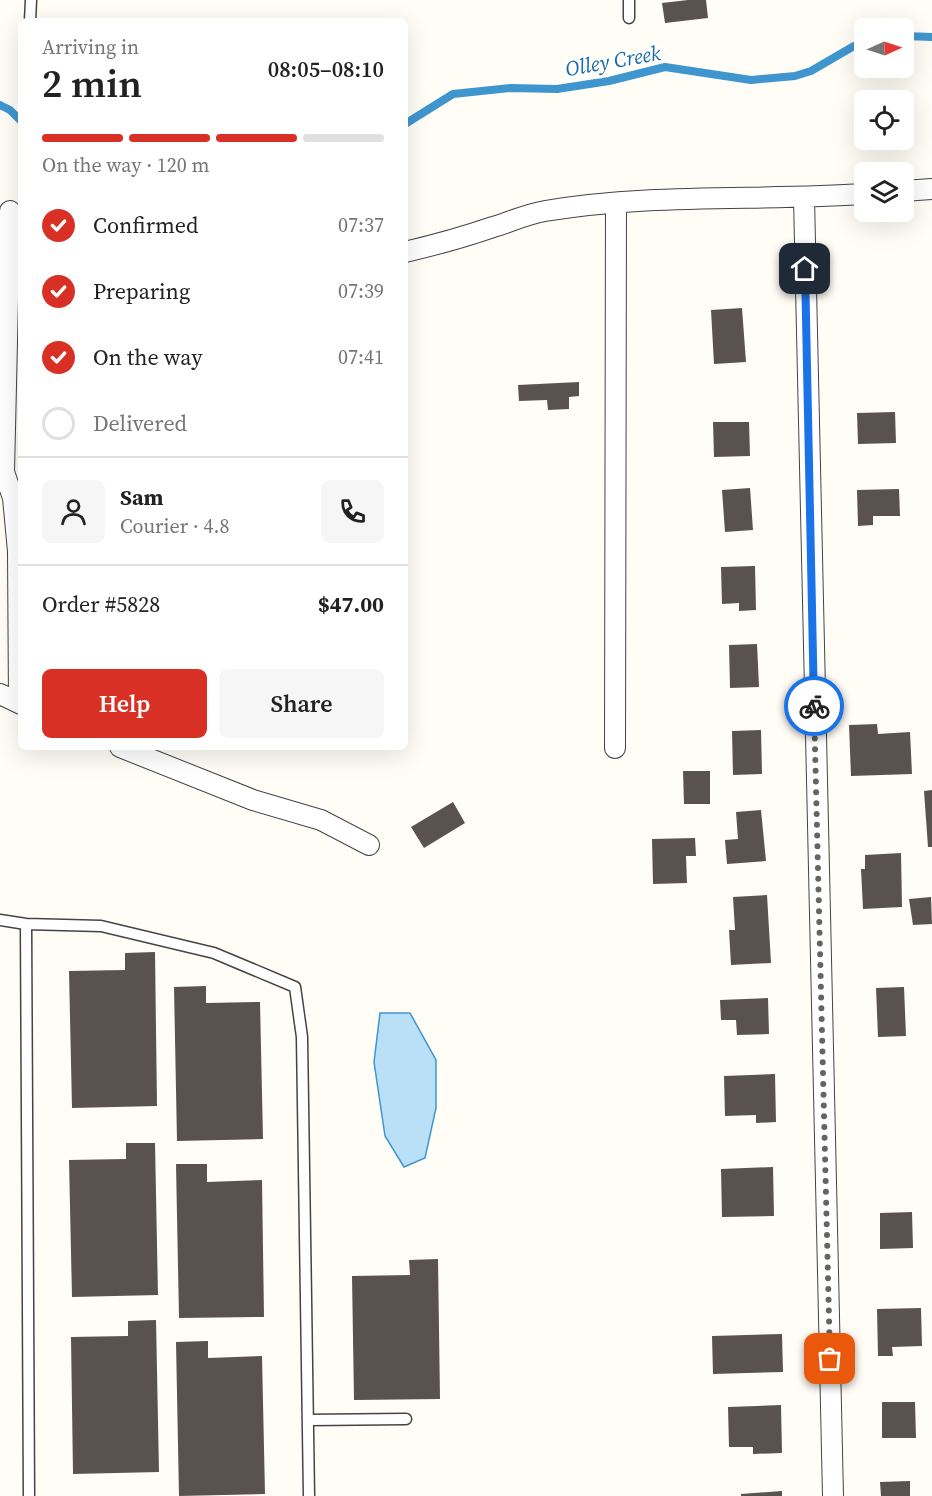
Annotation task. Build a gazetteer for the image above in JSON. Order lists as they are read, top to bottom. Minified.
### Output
{"water":["Olley Creek"],"north":"right","page":{"heading":["2 min","Arriving in","08:05–08:10"],"panel":["Sam","Courier · 4.8","Order #5828","$47.00"],"bar":"On the way · 120 m","list":[["Confirmed","07:37"],["Preparing","07:39"],["On the way","07:41"],"Delivered"],"buttons":["Help","Share"]}}
